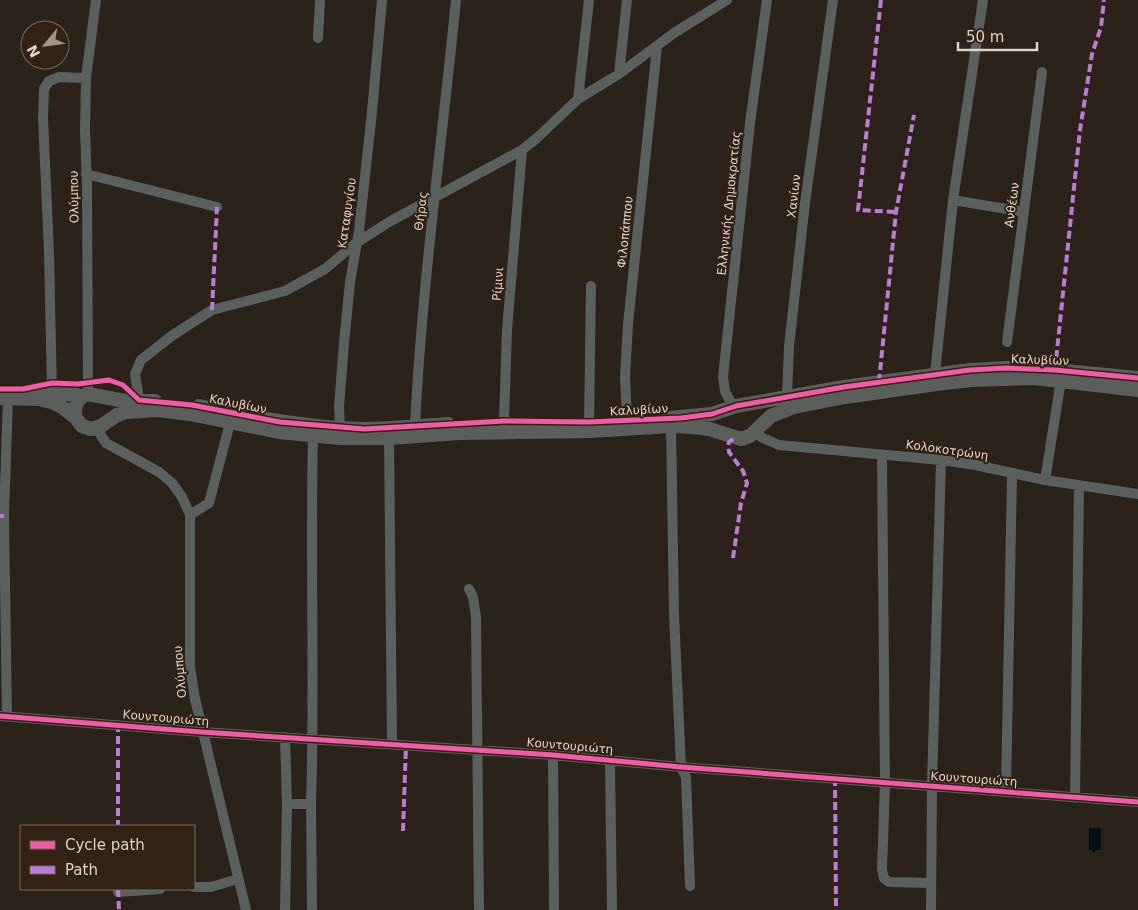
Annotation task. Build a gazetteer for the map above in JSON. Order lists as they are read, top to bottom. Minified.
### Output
{"streets":{"main road":["Καλυβίων"],"street":["Χανίων","Ολύμπου","Ελληνικής Δημοκρατίας","Ανθέων","Θήρας","Καταφυγίου","Φιλοπάππου","Ρίμινι","Κολοκοτρώνη","Κουντουριώτη"]},"crossings":[["Χανίων","Καλυβίων"],["Ολύμπου","Καλυβίων"],["Ολύμπου","Κουντουριώτη"],["Ελληνικής Δημοκρατίας","Καλυβίων"],["Ελληνικής Δημοκρατίας","Κολοκοτρώνη"],["Θήρας","Καλυβίων"],["Καταφυγίου","Καλυβίων"],["Φιλοπάππου","Καλυβίων"],["Ρίμινι","Καλυβίων"],["Καλυβίων","Κολοκοτρώνη"]],"legend":["Cycle path","Path"],"scale_bar":"50 m","north":"bottom left"}
